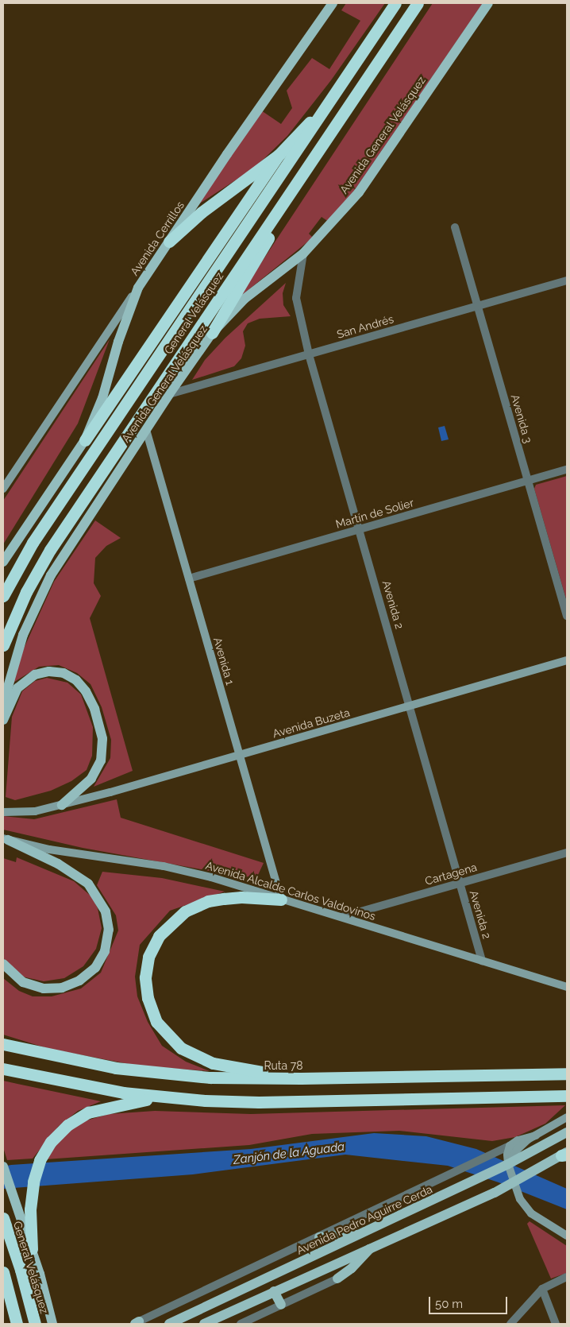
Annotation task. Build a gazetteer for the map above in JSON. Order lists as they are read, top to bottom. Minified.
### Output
{"streets":{"highway":["General Velásquez","Ruta 78"],"main road":["Avenida General Velásquez","Avenida Cerrillos","Avenida 1","Avenida Buzeta","Avenida Alcalde Carlos Valdovinos","Avenida Pedro Aguirre Cerda"],"street":["San Andrés","Avenida 3","Martín de Solier","Avenida 2","Cartagena"]},"crossings":[["Avenida General Velásquez","San Andrés"],["Avenida General Velásquez","Avenida 2"],["Avenida General Velásquez","Avenida 1"],["San Andrés","Avenida 3"],["San Andrés","Avenida 2"],["Avenida 3","Martín de Solier"],["Martín de Solier","Avenida 2"],["Martín de Solier","Avenida 1"],["Avenida 2","Avenida Buzeta"],["Avenida 2","Cartagena"],["Avenida 2","Avenida Alcalde Carlos Valdovinos"],["Avenida 1","Avenida Buzeta"],["Avenida 1","Avenida Alcalde Carlos Valdovinos"],["Cartagena","Avenida Alcalde Carlos Valdovinos"]],"water":["Zanjón de la Aguada"],"scale_bar":"50 m"}
